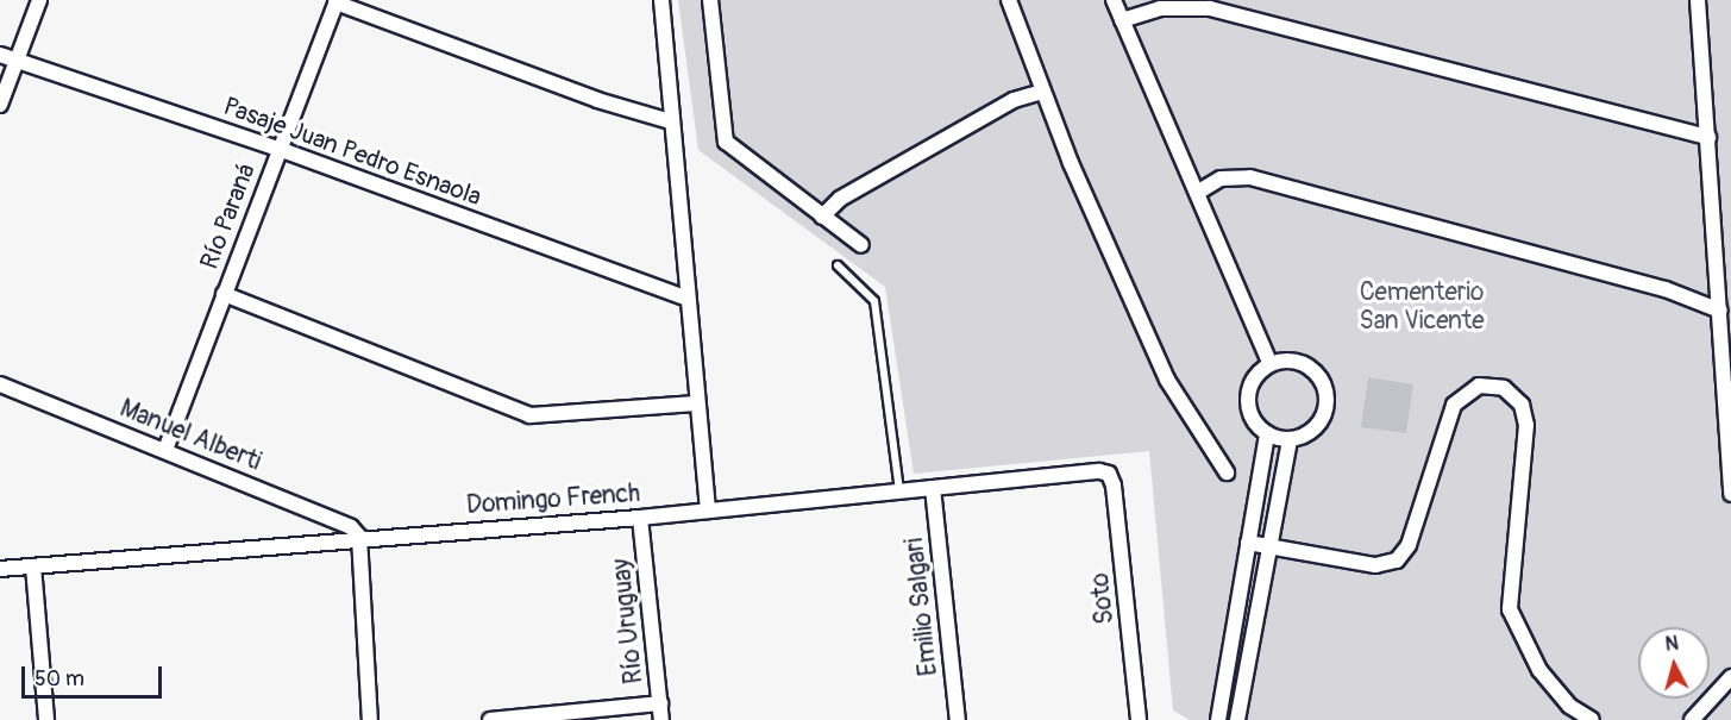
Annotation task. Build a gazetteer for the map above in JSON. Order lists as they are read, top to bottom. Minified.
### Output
{"streets":{"street":["Pasaje Juan Pedro Esnaola","Río Paraná","Manuel Alberti","Domingo French","Soto","Emilio Salgari","Río Uruguay"]},"crossings":[["Pasaje Juan Pedro Esnaola","Río Paraná"],["Río Paraná","Manuel Alberti"],["Manuel Alberti","Domingo French"],["Domingo French","Soto"],["Domingo French","Emilio Salgari"],["Domingo French","Río Uruguay"]],"parks":["Cementerio San Vicente"],"scale_bar":"50 m","north":"top"}
